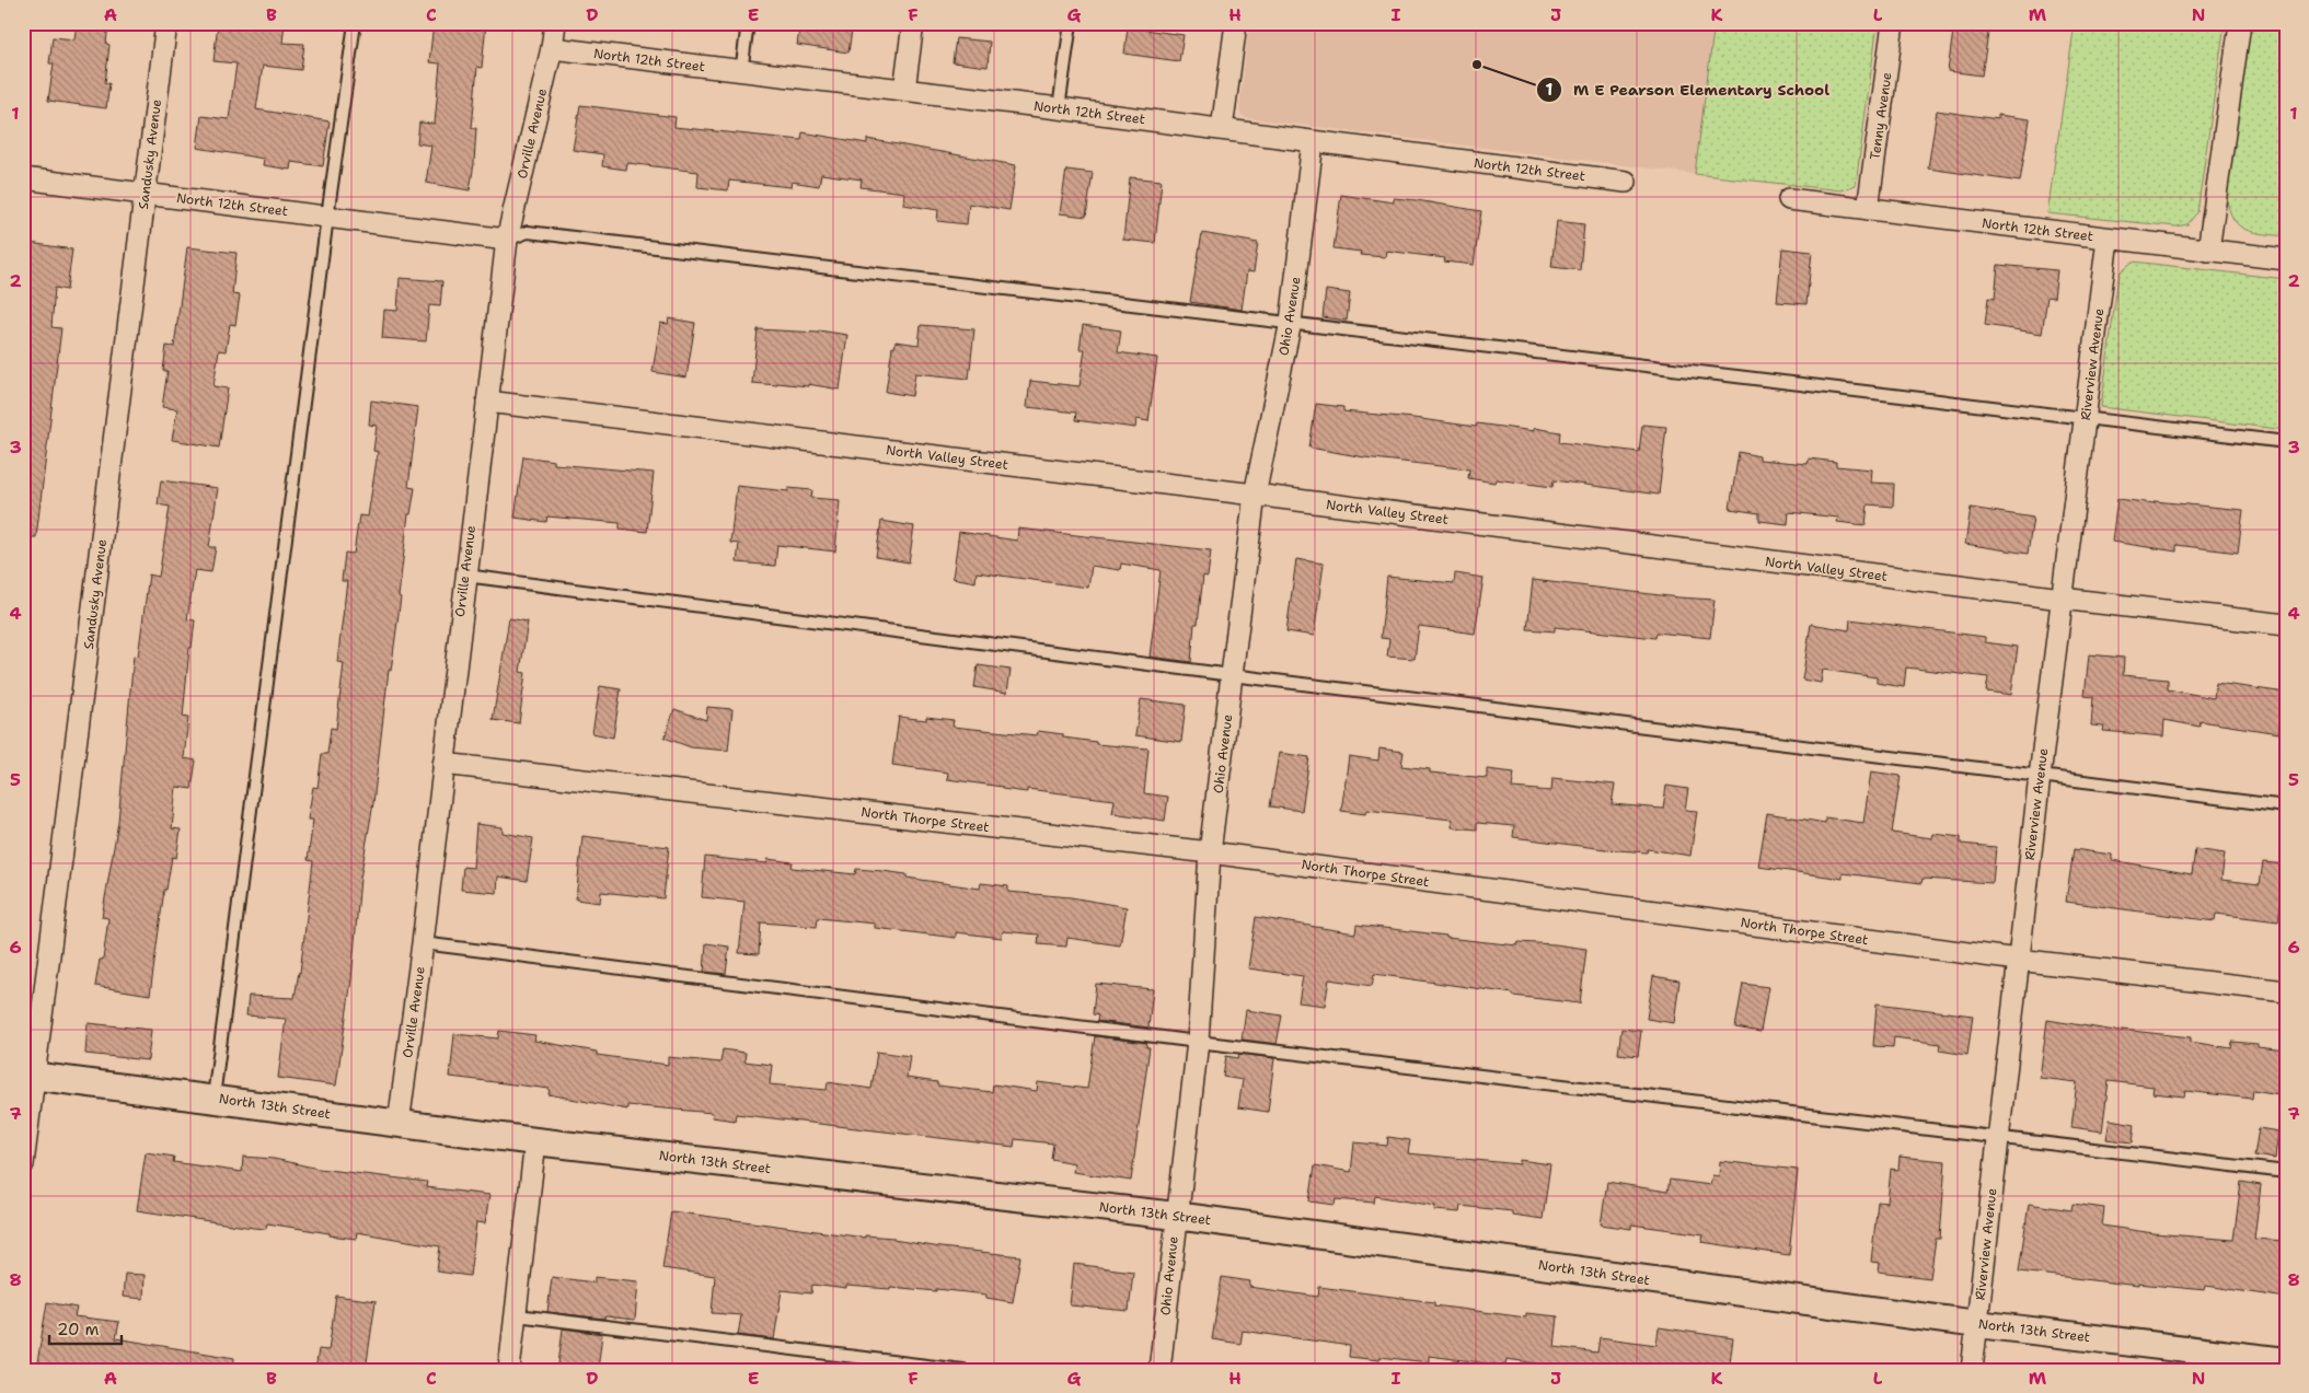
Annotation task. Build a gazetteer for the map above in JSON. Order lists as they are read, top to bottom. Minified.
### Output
{"streets":{"street":["North 12th Street","Tenny Avenue","Orville Avenue","Sandusky Avenue","Ohio Avenue","Riverview Avenue","North Valley Street","North Thorpe Street","North 13th Street"]},"crossings":[["North 12th Street","Tenny Avenue"],["North 12th Street","Orville Avenue"],["North 12th Street","Sandusky Avenue"],["North 12th Street","Ohio Avenue"],["North 12th Street","Riverview Avenue"],["Orville Avenue","North Valley Street"],["Orville Avenue","North Thorpe Street"],["Orville Avenue","North 13th Street"],["Sandusky Avenue","North 13th Street"],["Ohio Avenue","North Valley Street"],["Ohio Avenue","North Thorpe Street"],["Ohio Avenue","North 13th Street"],["Riverview Avenue","North Valley Street"],["Riverview Avenue","North Thorpe Street"],["Riverview Avenue","North 13th Street"]],"places":["M E Pearson Elementary School"],"scale_bar":"20 m","grid":{"columns":["A","B","C","D","E","F","G","H","I","J","K","L","M","N"],"rows":["1","2","3","4","5","6","7","8"]}}
